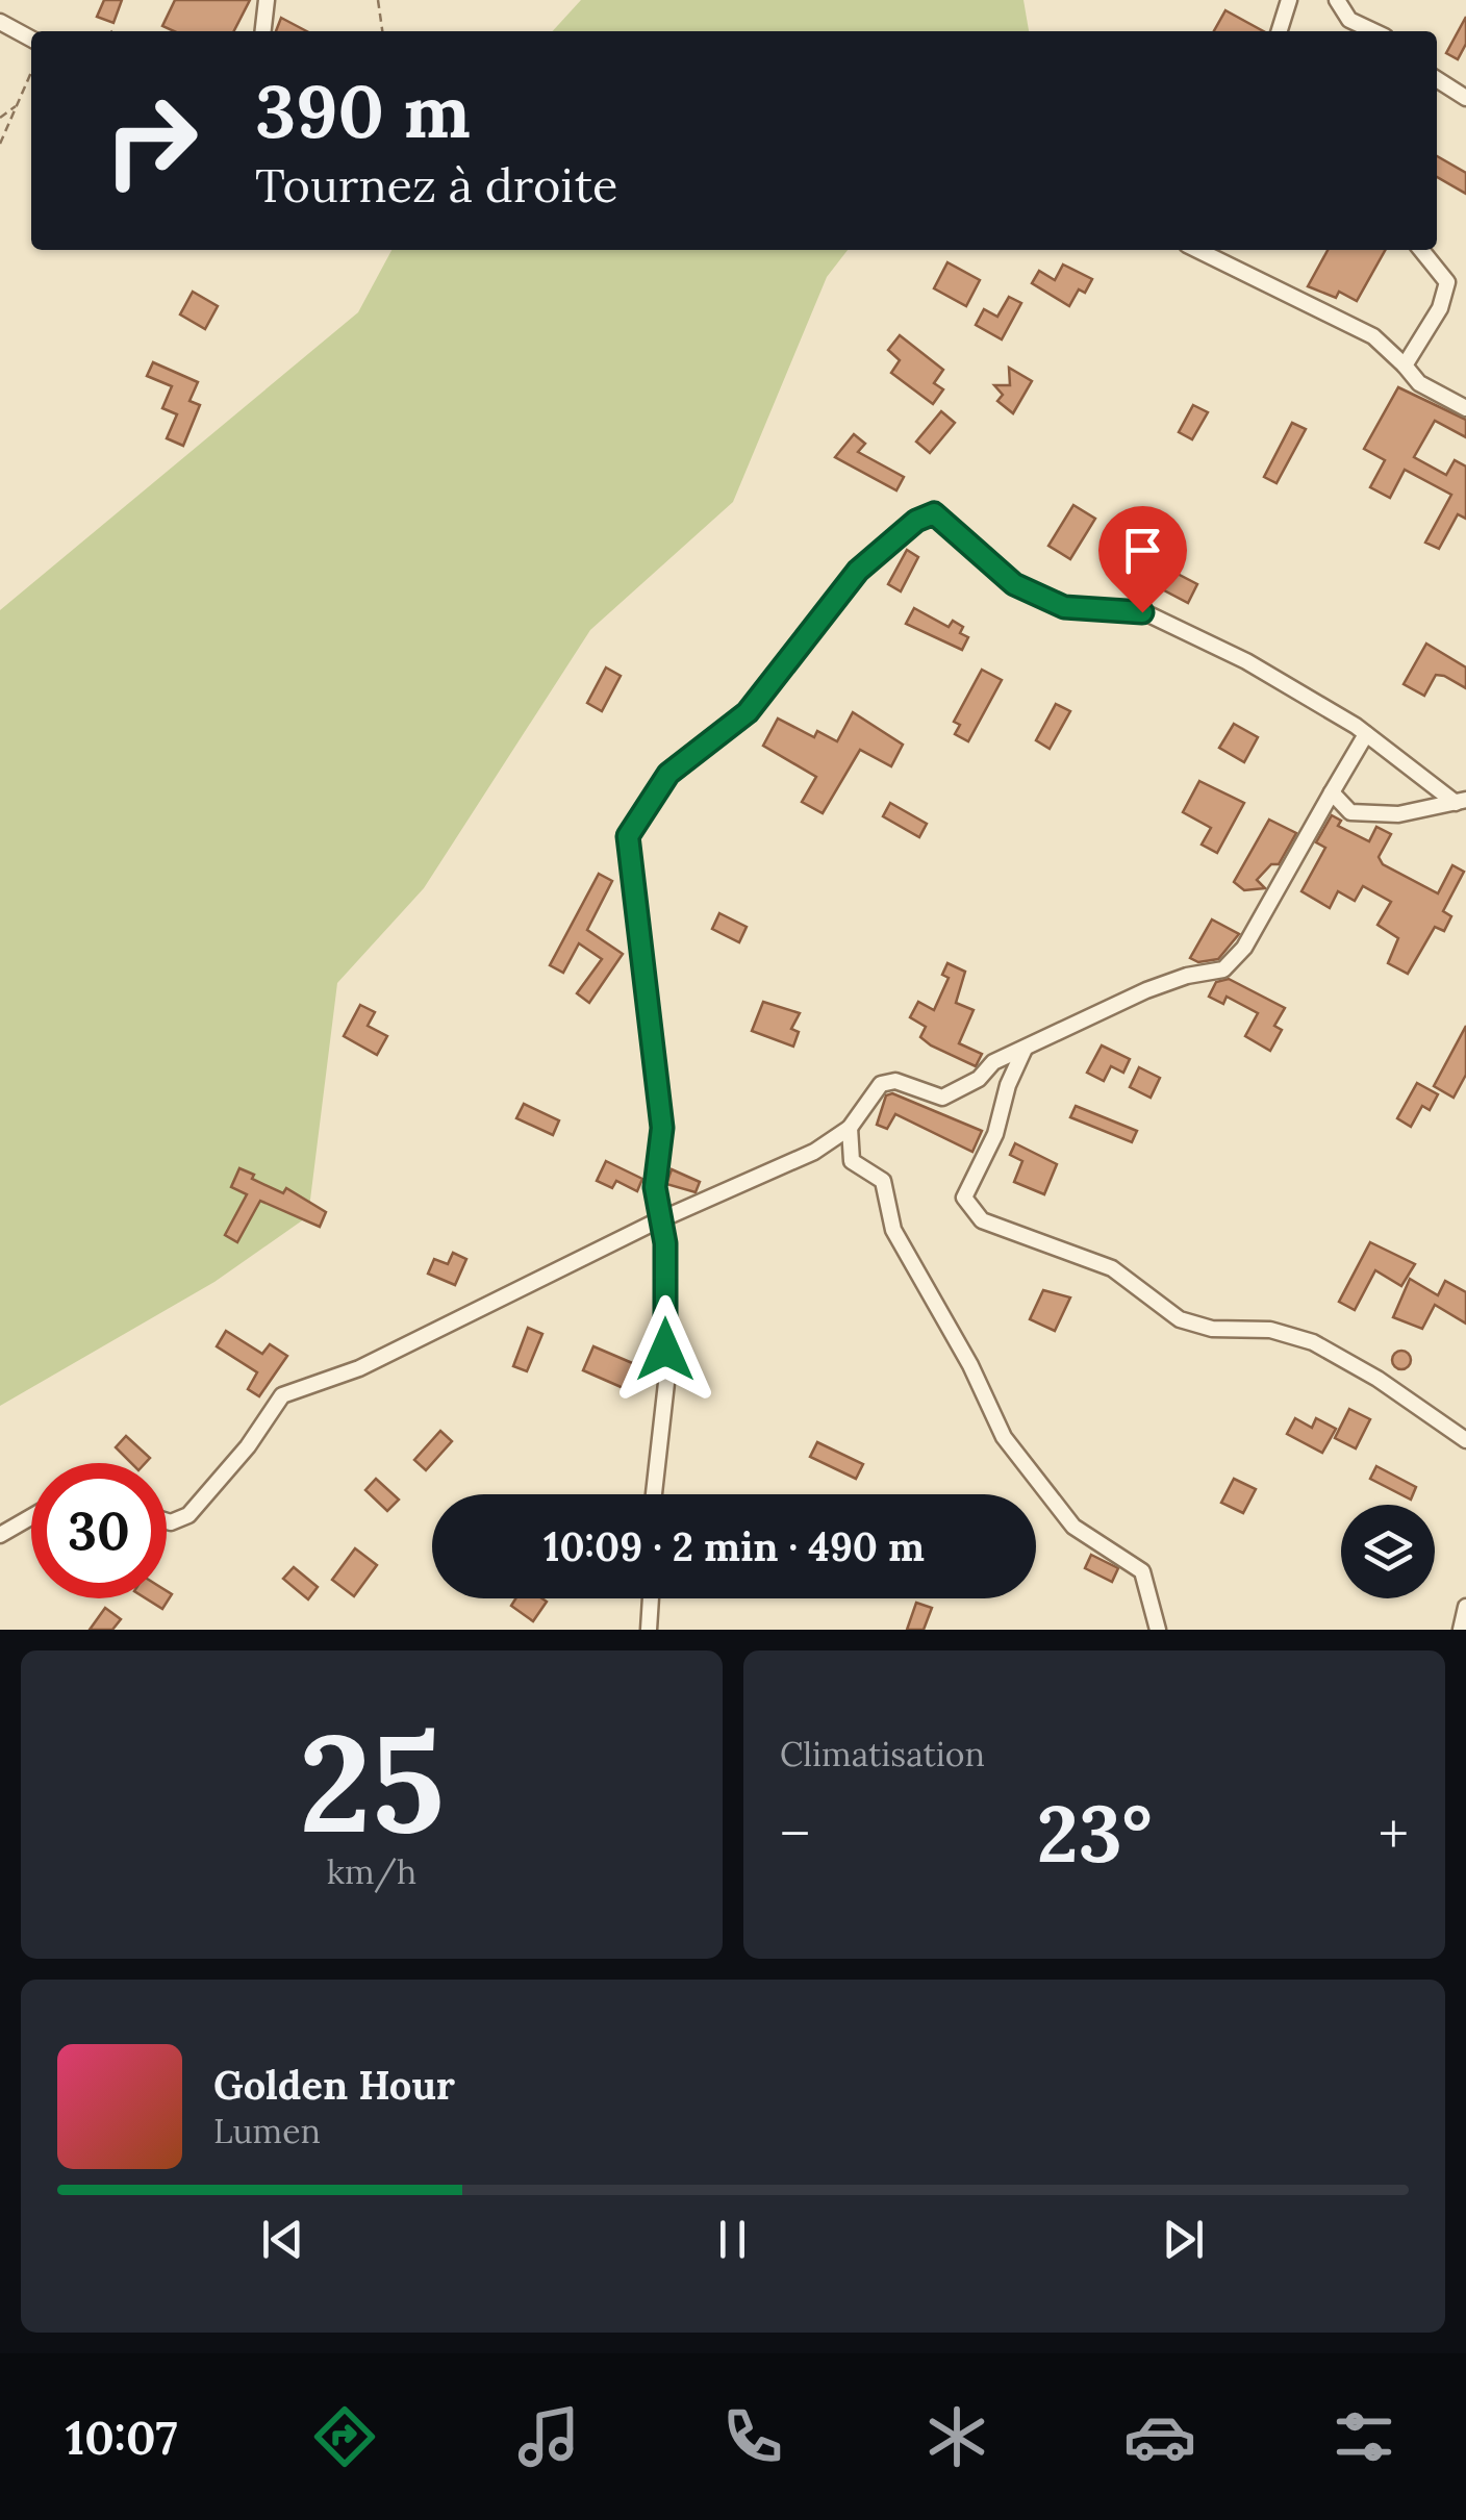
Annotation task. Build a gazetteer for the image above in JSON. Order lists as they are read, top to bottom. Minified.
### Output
{"page":{"turn":["390 m","Tournez à droite"],"limit":"30","trip":"10:09 · 2 min · 490 m","tile":[["25","km/h"],"Climatisation"],"heat":["−","23°","+"],"song":["Golden Hour","Lumen"],"tabs":"10:07"}}
